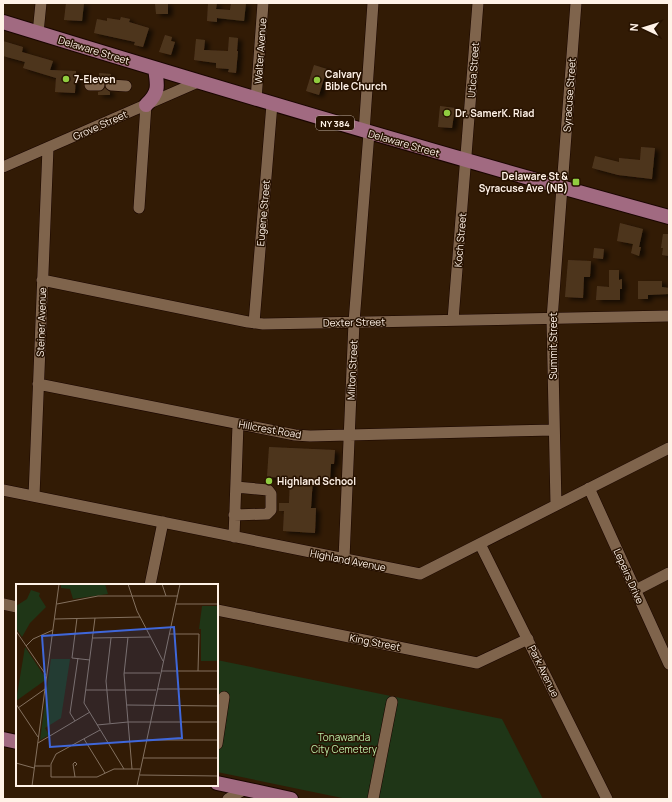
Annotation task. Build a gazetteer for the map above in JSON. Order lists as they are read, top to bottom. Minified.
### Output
{"streets":{"main road":["Delaware Street","NY 384"],"street":["Walter Avenue","Utica Street","Syracuse Street","Grove Street","Eugene Street","Koch Street","Steiner Avenue","Dexter Street","Summit Street","Milton Street","Hillcrest Road","Highland Avenue","Lepeirs Drive","King Street","Park Avenue"]},"crossings":[["Delaware Street","Walter Avenue"],["Delaware Street","Utica Street"],["Delaware Street","Syracuse Street"],["Delaware Street","Grove Street"],["Delaware Street","Eugene Street"],["Delaware Street","Koch Street"],["Delaware Street","Summit Street"],["Delaware Street","Milton Street"],["Utica Street","Koch Street"],["Syracuse Street","Summit Street"],["Grove Street","Steiner Avenue"],["Eugene Street","Dexter Street"],["Koch Street","Dexter Street"],["Steiner Avenue","Dexter Street"],["Steiner Avenue","Hillcrest Road"],["Steiner Avenue","Highland Avenue"],["Dexter Street","Summit Street"],["Dexter Street","Milton Street"],["Summit Street","Hillcrest Road"],["Summit Street","Highland Avenue"],["Milton Street","Hillcrest Road"],["Milton Street","Highland Avenue"],["Highland Avenue","Lepeirs Drive"],["Highland Avenue","Park Avenue"],["King Street","Park Avenue"]],"parks":["Tonawanda City Cemetery"],"places":{"other":["7-Eleven","Calvary Bible Church","Dr. SamerK. Riad","Highland School"],"transit":["Delaware St & Syracuse Ave (NB)"]},"north":"left"}
